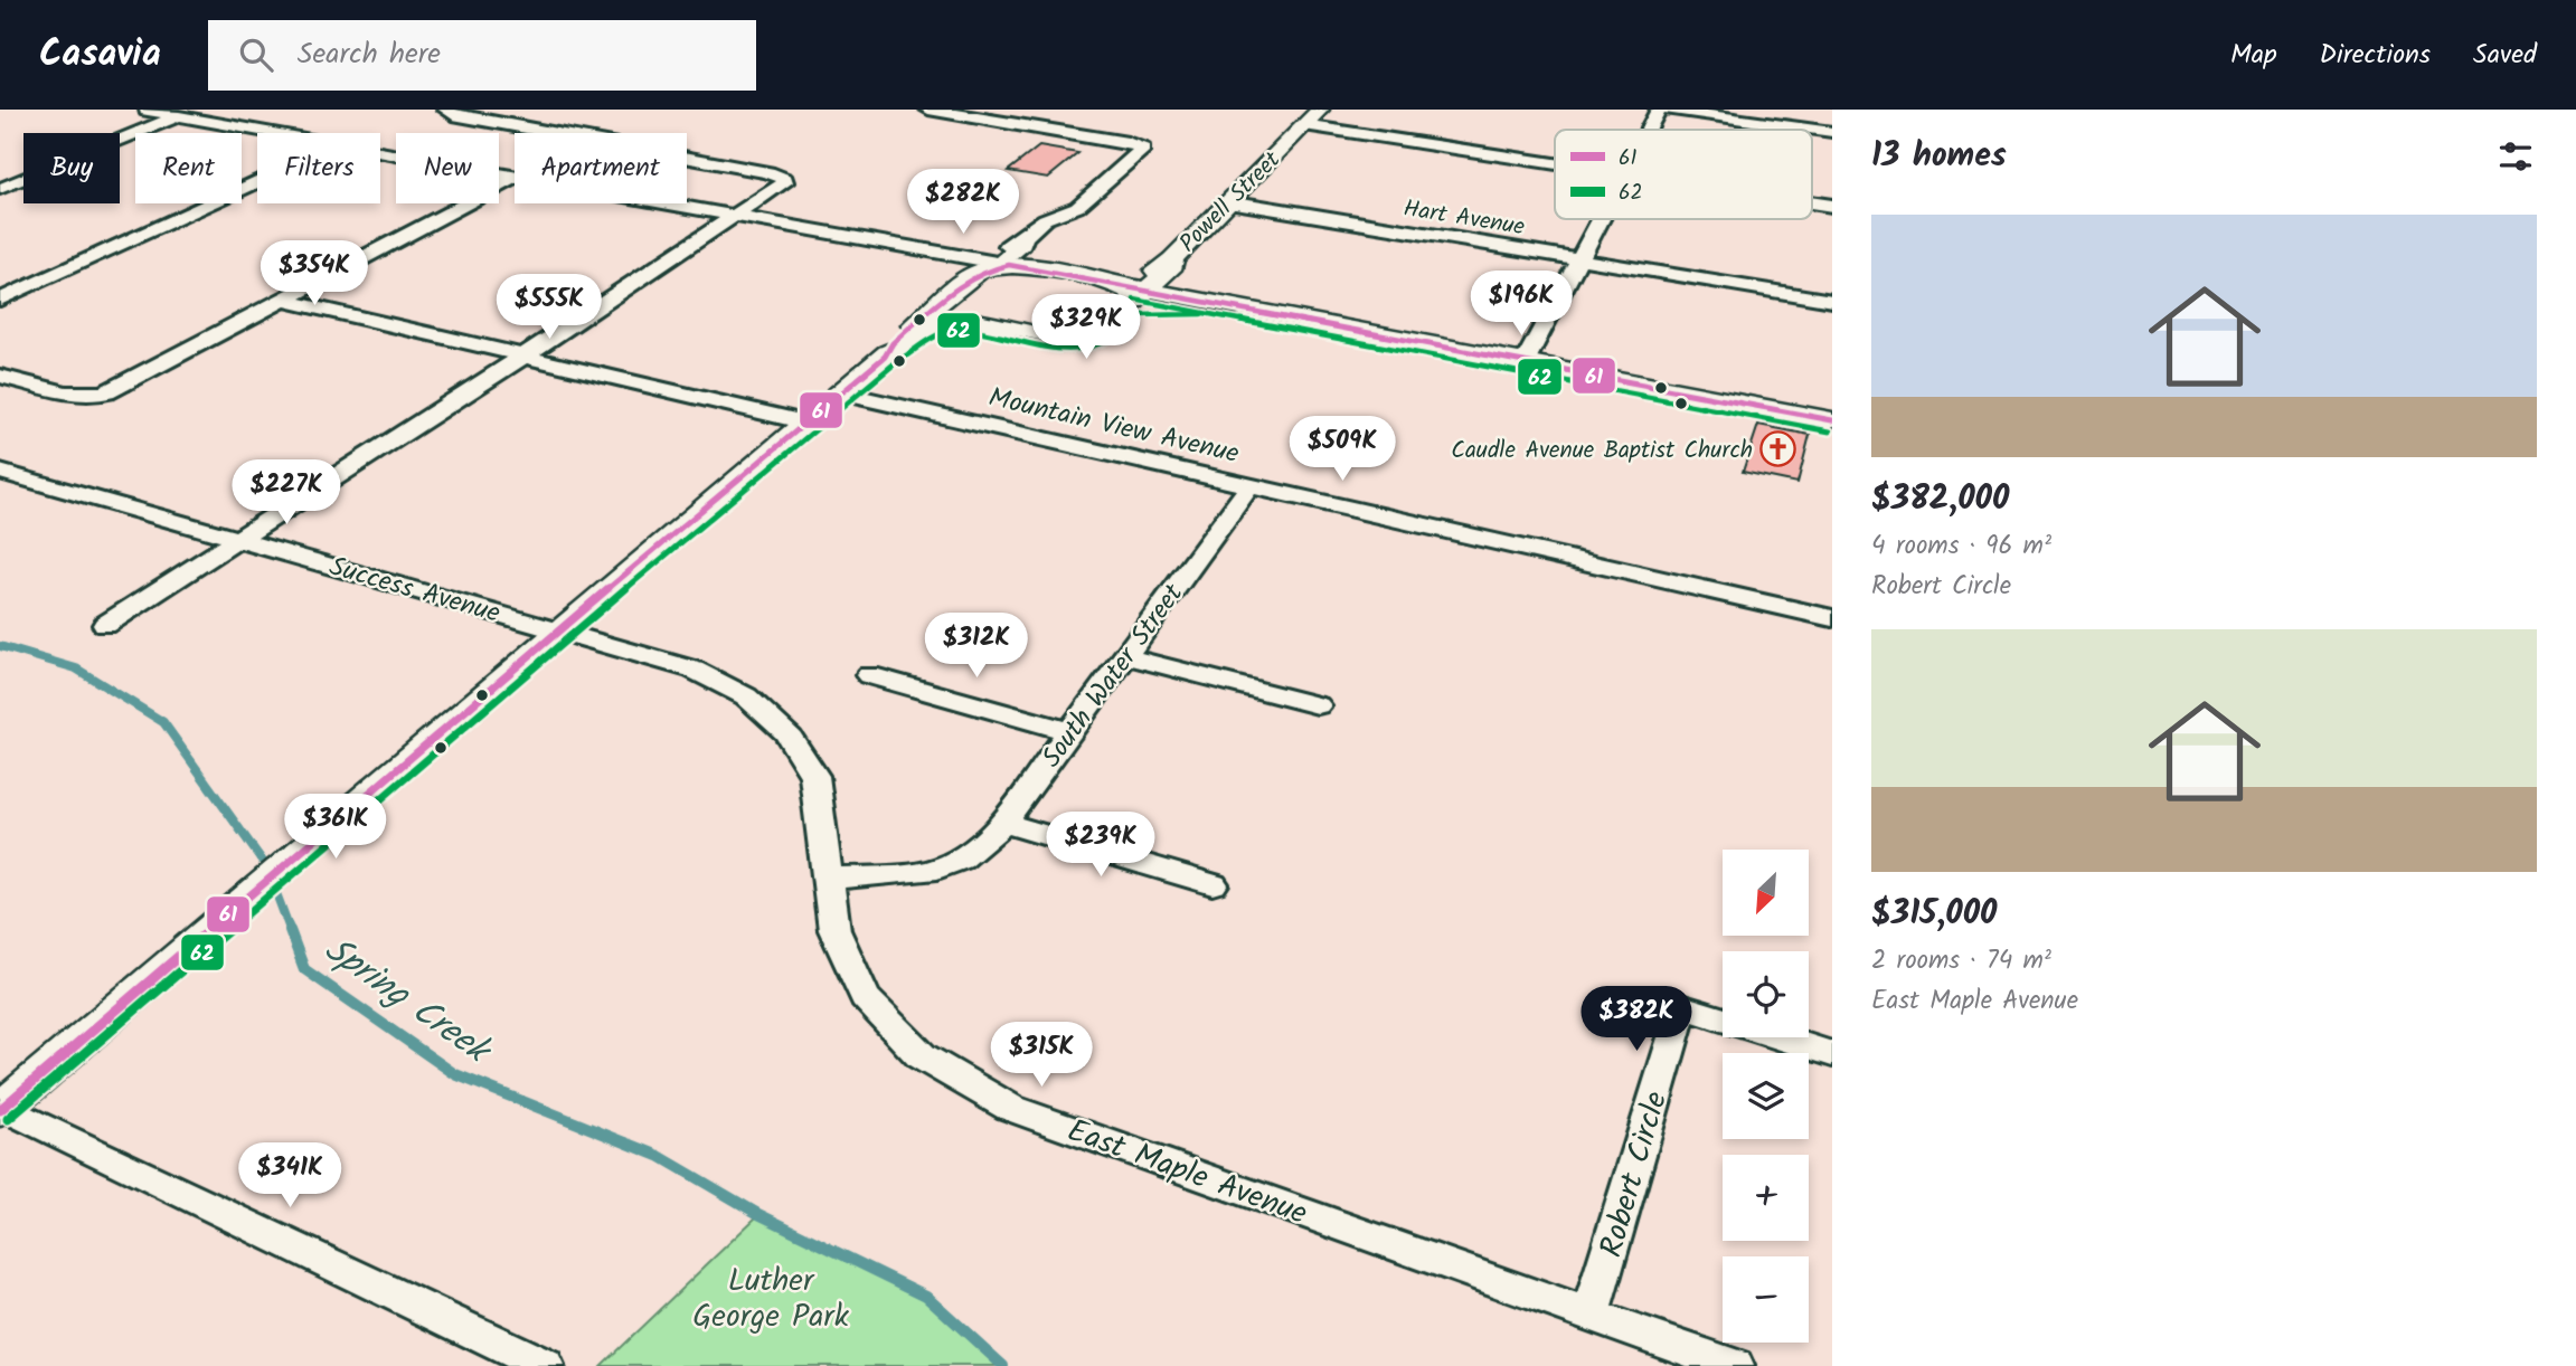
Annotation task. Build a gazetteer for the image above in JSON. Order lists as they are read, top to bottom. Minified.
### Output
{"streets":{"street":["Powell Street","Hart Avenue","Mountain View Avenue","Success Avenue","South Water Street","East Maple Avenue","Robert Circle"]},"crossings":[["Powell Street","Hart Avenue"],["Mountain View Avenue","South Water Street"],["Success Avenue","East Maple Avenue"],["South Water Street","East Maple Avenue"],["East Maple Avenue","Robert Circle"]],"water":["Spring Creek"],"parks":["Luther George Park"],"places":{"church":["Caudle Avenue Baptist Church"]},"lines":["transit line 61","transit line 62"],"legend":["61","62"],"north":"bottom left","page":{"header":"Casavia","search":"Search here","nav":["Map","Directions","Saved"],"heading":"13 homes","chip":["Buy","Rent","Filters","New","Apartment"],"price":["$282K","$354K","$196K","$555K","$329K","$509K","$227K","$312K","$361K","$239K","$382K","$315K","$341K"],"list":[{"name":"$382,000","note":"4 rooms · 96 m² · Robert Circle"},{"name":"$315,000","note":"2 rooms · 74 m² · East Maple Avenue"}],"map_buttons":["+","−"]}}
